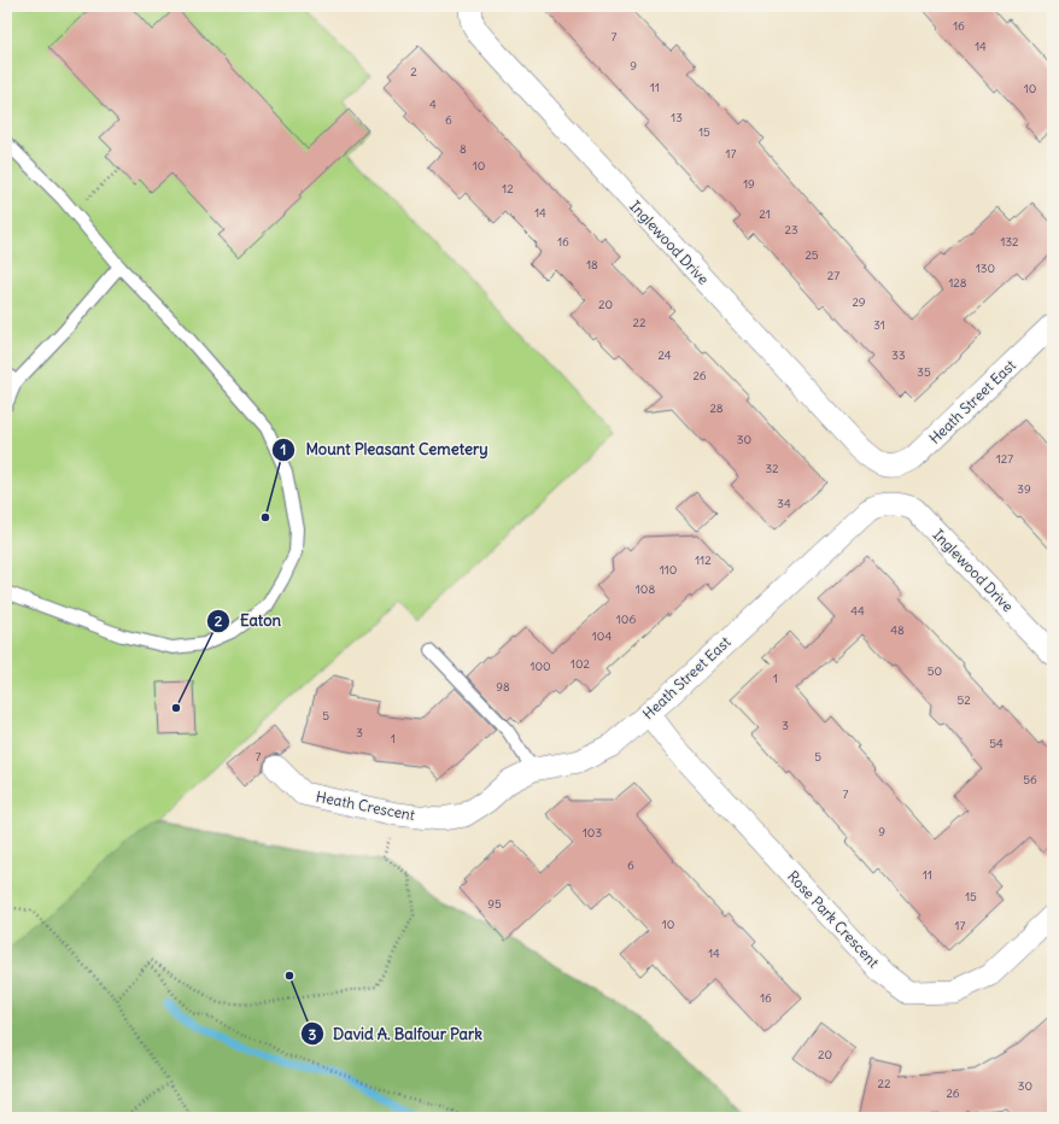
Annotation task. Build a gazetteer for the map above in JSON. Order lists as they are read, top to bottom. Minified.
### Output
{"streets":{"street":["Inglewood Drive","Heath Street East","Heath Crescent","Rose Park Crescent"]},"crossings":[["Inglewood Drive","Heath Street East"],["Heath Street East","Heath Crescent"],["Heath Street East","Rose Park Crescent"]],"places":["Mount Pleasant Cemetery","Eaton","David A. Balfour Park"],"house_numbers":["16","7","14","9","2","11","10","4","13","6","15","8","17","10","19","12","14","21","23","16","132","25","18","130","27","128","29","20","22","31","24","33","35","26","28","30","127","32","39","34","112","110","108","44","106","48","104","102","100","50","1","98","52","5","3","3","1","54","7","5","56","7","9","103","6","11","15","95","10","17","14","16","20","22","30","26"]}
